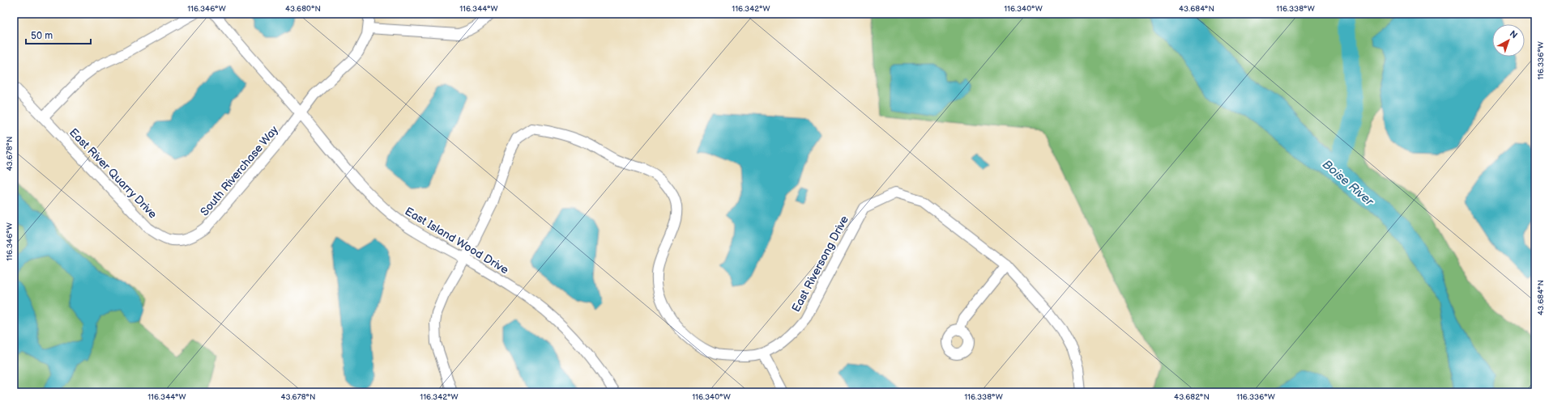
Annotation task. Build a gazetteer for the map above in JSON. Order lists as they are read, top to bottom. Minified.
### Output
{"streets":{"street":["South Riverchase Way","East River Quarry Drive","East Island Wood Drive","East Riversong Drive"]},"crossings":[["South Riverchase Way","East River Quarry Drive"],["South Riverchase Way","East Island Wood Drive"],["East Island Wood Drive","East Riversong Drive"]],"water":["Boise River"],"scale_bar":"50 m","north":"top right","coordinates":["116.346°W","43.680°N","116.344°W","116.342°W","116.340°W","43.684°N","116.338°W","116.336°W","43.678°N","43.682°N"]}
